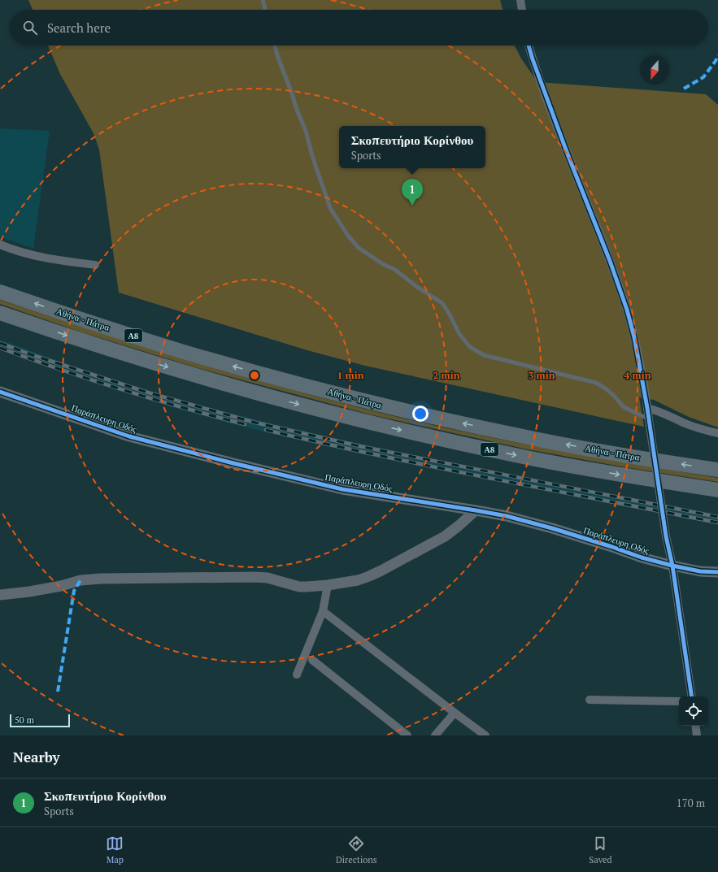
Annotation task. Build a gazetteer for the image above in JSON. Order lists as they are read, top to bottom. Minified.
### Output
{"streets":{"highway":["Αθήνα - Πάτρα","Α8"],"street":["Παράπλευρη Οδός"]},"scale_bar":"50 m","north":"bottom","page":{"search":"Search here","popup":["Σκοπευτήριο Κορίνθου","Sports"],"pins":"1","scale":"50 m","heading":"Nearby","list":[{"mark":"1","name":"Σκοπευτήριο Κορίνθου","note":"Sports","value":"170 m"}],"nav":["Map","Directions","Saved"]},"rings":["1 min","2 min","3 min","4 min"]}
